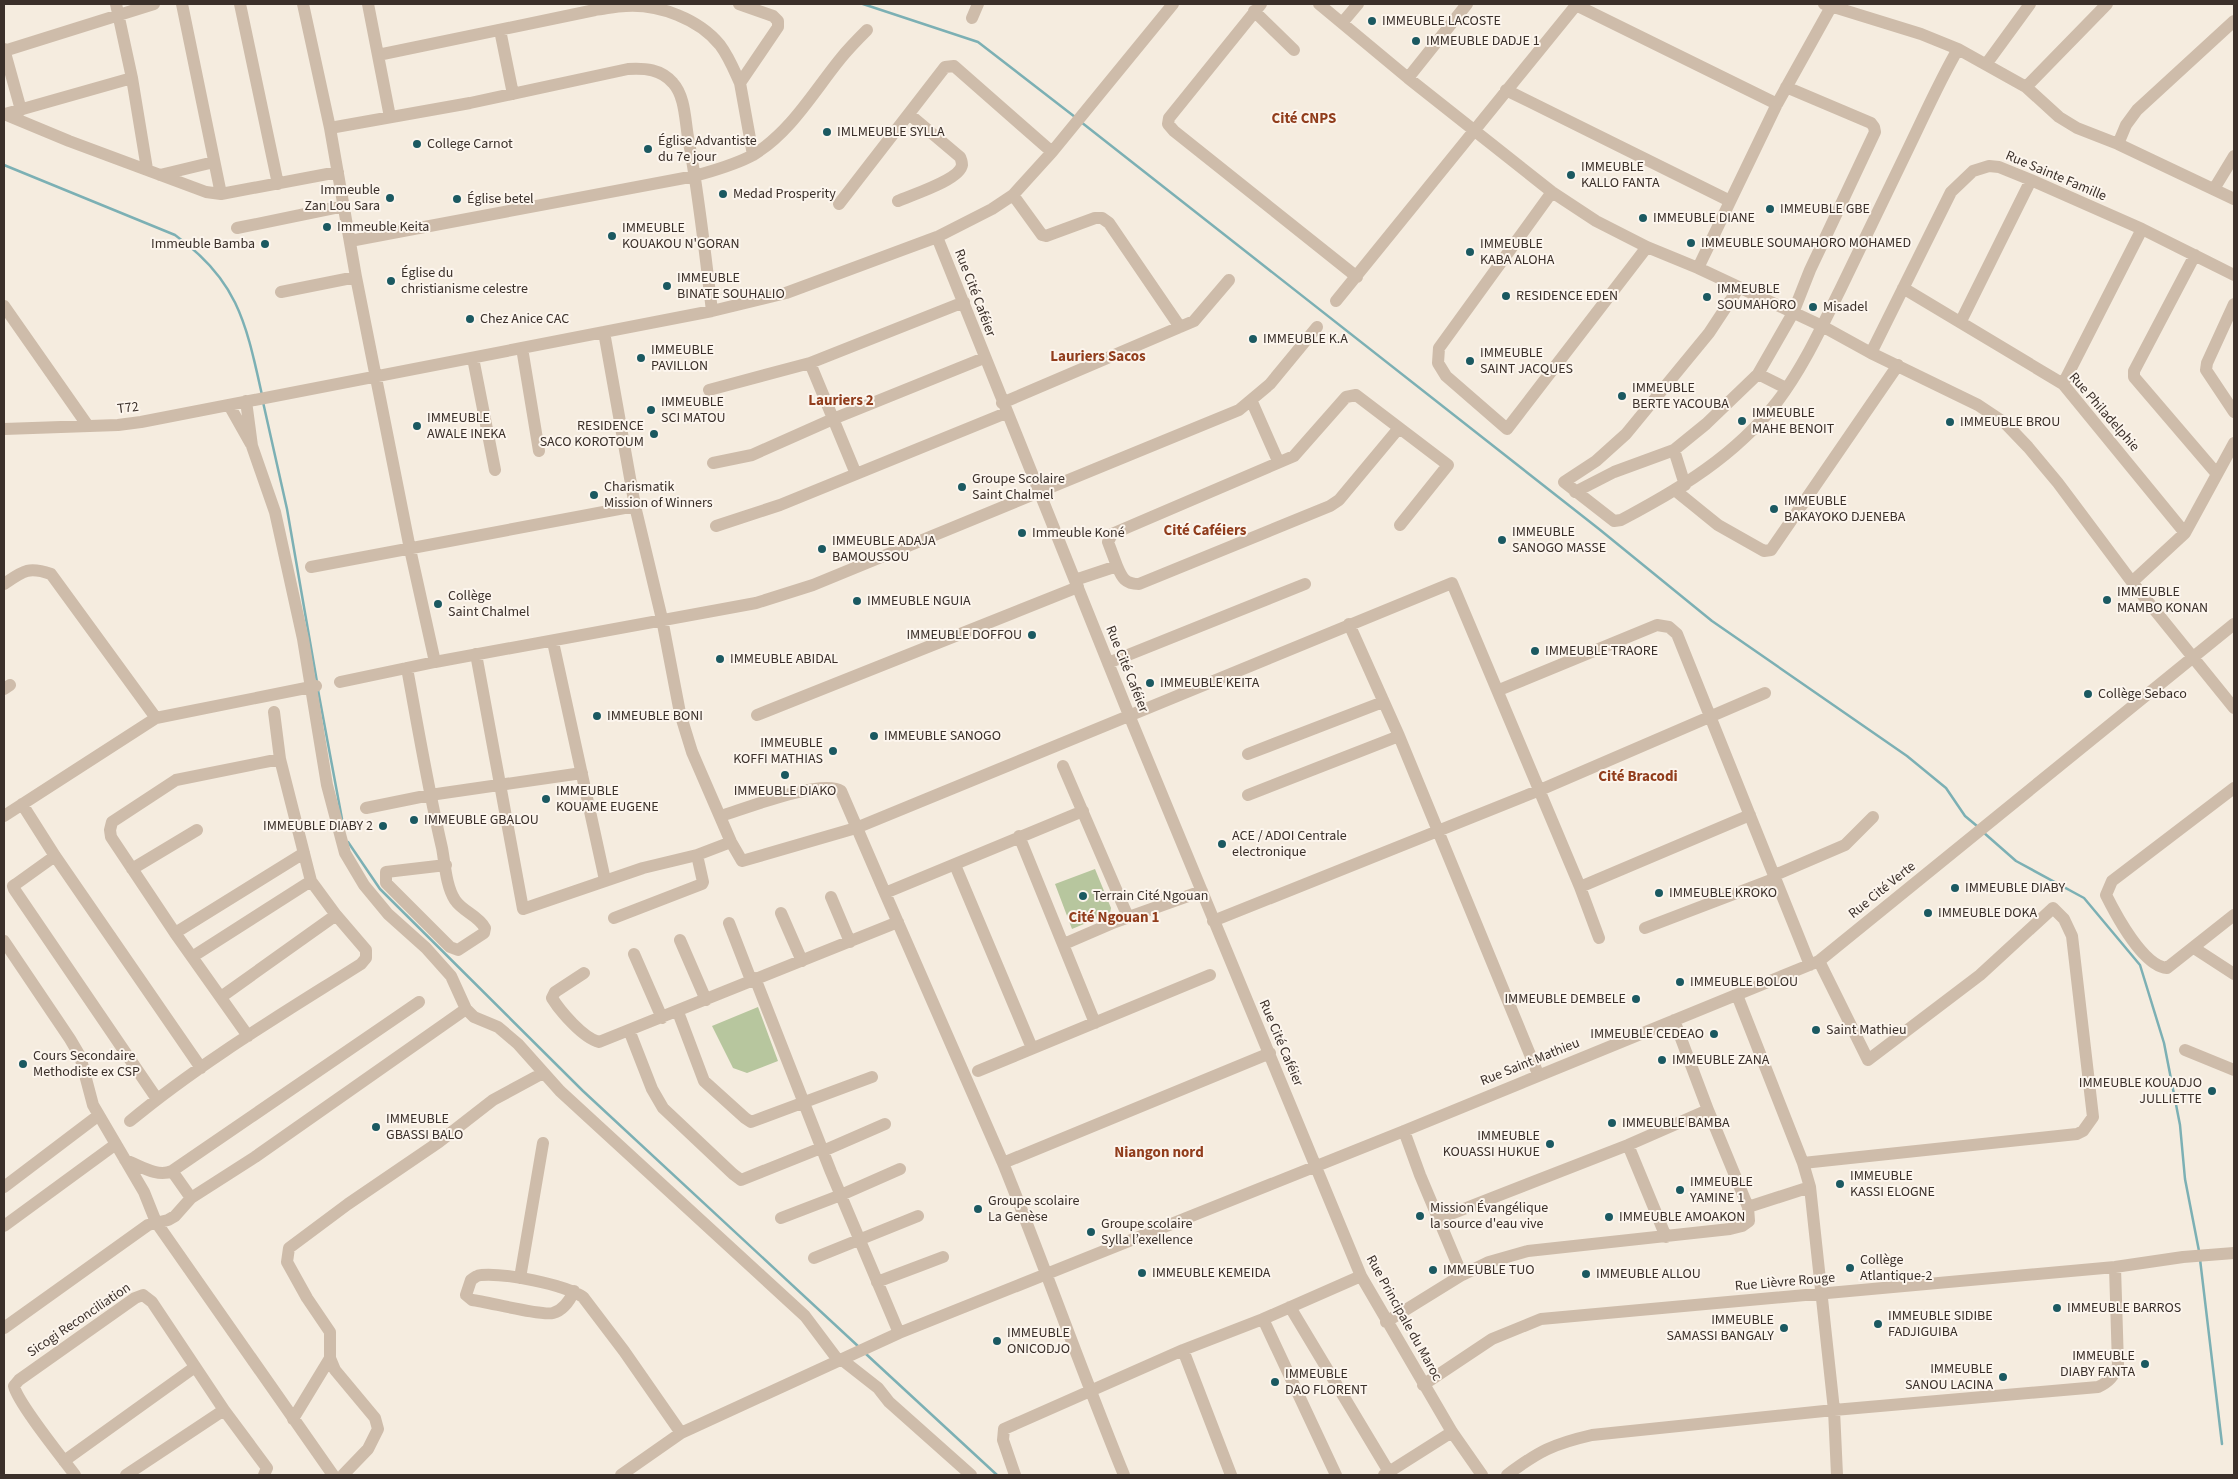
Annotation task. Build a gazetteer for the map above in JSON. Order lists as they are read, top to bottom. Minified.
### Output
{"streets":{"street":["Rue Sainte Famille","Rue Cité Caféier","T72","Rue Philadelphie","Rue Cité Verte","Rue Saint Mathieu","Rue Lièvre Rouge","Rue Principale du Maroc","Sicogi Reconciliation"]},"crossings":[["Rue Sainte Famille","Rue Philadelphie"],["Rue Cité Caféier","T72"],["Rue Cité Caféier","Rue Principale du Maroc"],["Rue Cité Verte","Rue Saint Mathieu"],["Rue Saint Mathieu","Rue Principale du Maroc"],["Rue Lièvre Rouge","Rue Principale du Maroc"]],"districts":["Cité CNPS","Lauriers Sacos","Lauriers 2","Cité Caféiers","Cité Bracodi","Cité Ngouan 1","Niangon nord"],"places":["IMMEUBLE LACOSTE","IMMEUBLE DADJE 1","IMLMEUBLE SYLLA","College Carnot","Église Advantiste du 7e jour","IMMEUBLE KALLO FANTA","Medad Prosperity","Immeuble Zan Lou Sara","Église betel","IMMEUBLE GBE","IMMEUBLE DIANE","Immeuble Keita","IMMEUBLE KOUAKOU N'GORAN","IMMEUBLE SOUMAHORO MOHAMED","Immeuble Bamba","IMMEUBLE KABA ALOHA","Église du christianisme celestre","IMMEUBLE BINATE SOUHALIO","RESIDENCE EDEN","IMMEUBLE SOUMAHORO","Misadel","Chez Anice CAC","IMMEUBLE K.A","IMMEUBLE PAVILLON","IMMEUBLE SAINT JACQUES","IMMEUBLE BERTE YACOUBA","IMMEUBLE SCI MATOU","IMMEUBLE MAHE BENOIT","IMMEUBLE BROU","IMMEUBLE AWALE INEKA","RESIDENCE SACO KOROTOUM","Groupe Scolaire Saint Chalmel","Charismatik Mission of Winners","IMMEUBLE BAKAYOKO DJENEBA","Immeuble Koné","IMMEUBLE SANOGO MASSE","IMMEUBLE ADAJA BAMOUSSOU","IMMEUBLE MAMBO KONAN","IMMEUBLE NGUIA","Collège Saint Chalmel","IMMEUBLE DOFFOU","IMMEUBLE TRAORE","IMMEUBLE ABIDAL","IMMEUBLE KEITA","Collège Sebaco","IMMEUBLE BONI","IMMEUBLE SANOGO","IMMEUBLE KOFFI MATHIAS","IMMEUBLE DIAKO","IMMEUBLE KOUAME EUGENE","IMMEUBLE GBALOU","IMMEUBLE DIABY 2","ACE / ADOI Centrale electronique","IMMEUBLE DIABY","IMMEUBLE KROKO","Terrain Cité Ngouan","IMMEUBLE DOKA","IMMEUBLE BOLOU","IMMEUBLE DEMBELE","Saint Mathieu","IMMEUBLE CEDEAO","IMMEUBLE ZANA","Cours Secondaire Methodiste ex CSP","IMMEUBLE KOUADJO JULLIETTE","IMMEUBLE BAMBA","IMMEUBLE GBASSI BALO","IMMEUBLE KOUASSI HUKUE","IMMEUBLE KASSI ELOGNE","IMMEUBLE YAMINE 1","Groupe scolaire La Genèse","Mission Évangélique la source d'eau vive","IMMEUBLE AMOAKON","Groupe scolaire Sylla l’exellence","Collège Atlantique-2","IMMEUBLE TUO","IMMEUBLE KEMEIDA","IMMEUBLE ALLOU","IMMEUBLE BARROS","IMMEUBLE SIDIBE FADJIGUIBA","IMMEUBLE SAMASSI BANGALY","IMMEUBLE ONICODJO","IMMEUBLE DIABY FANTA","IMMEUBLE SANOU LACINA","IMMEUBLE DAO FLORENT"]}
